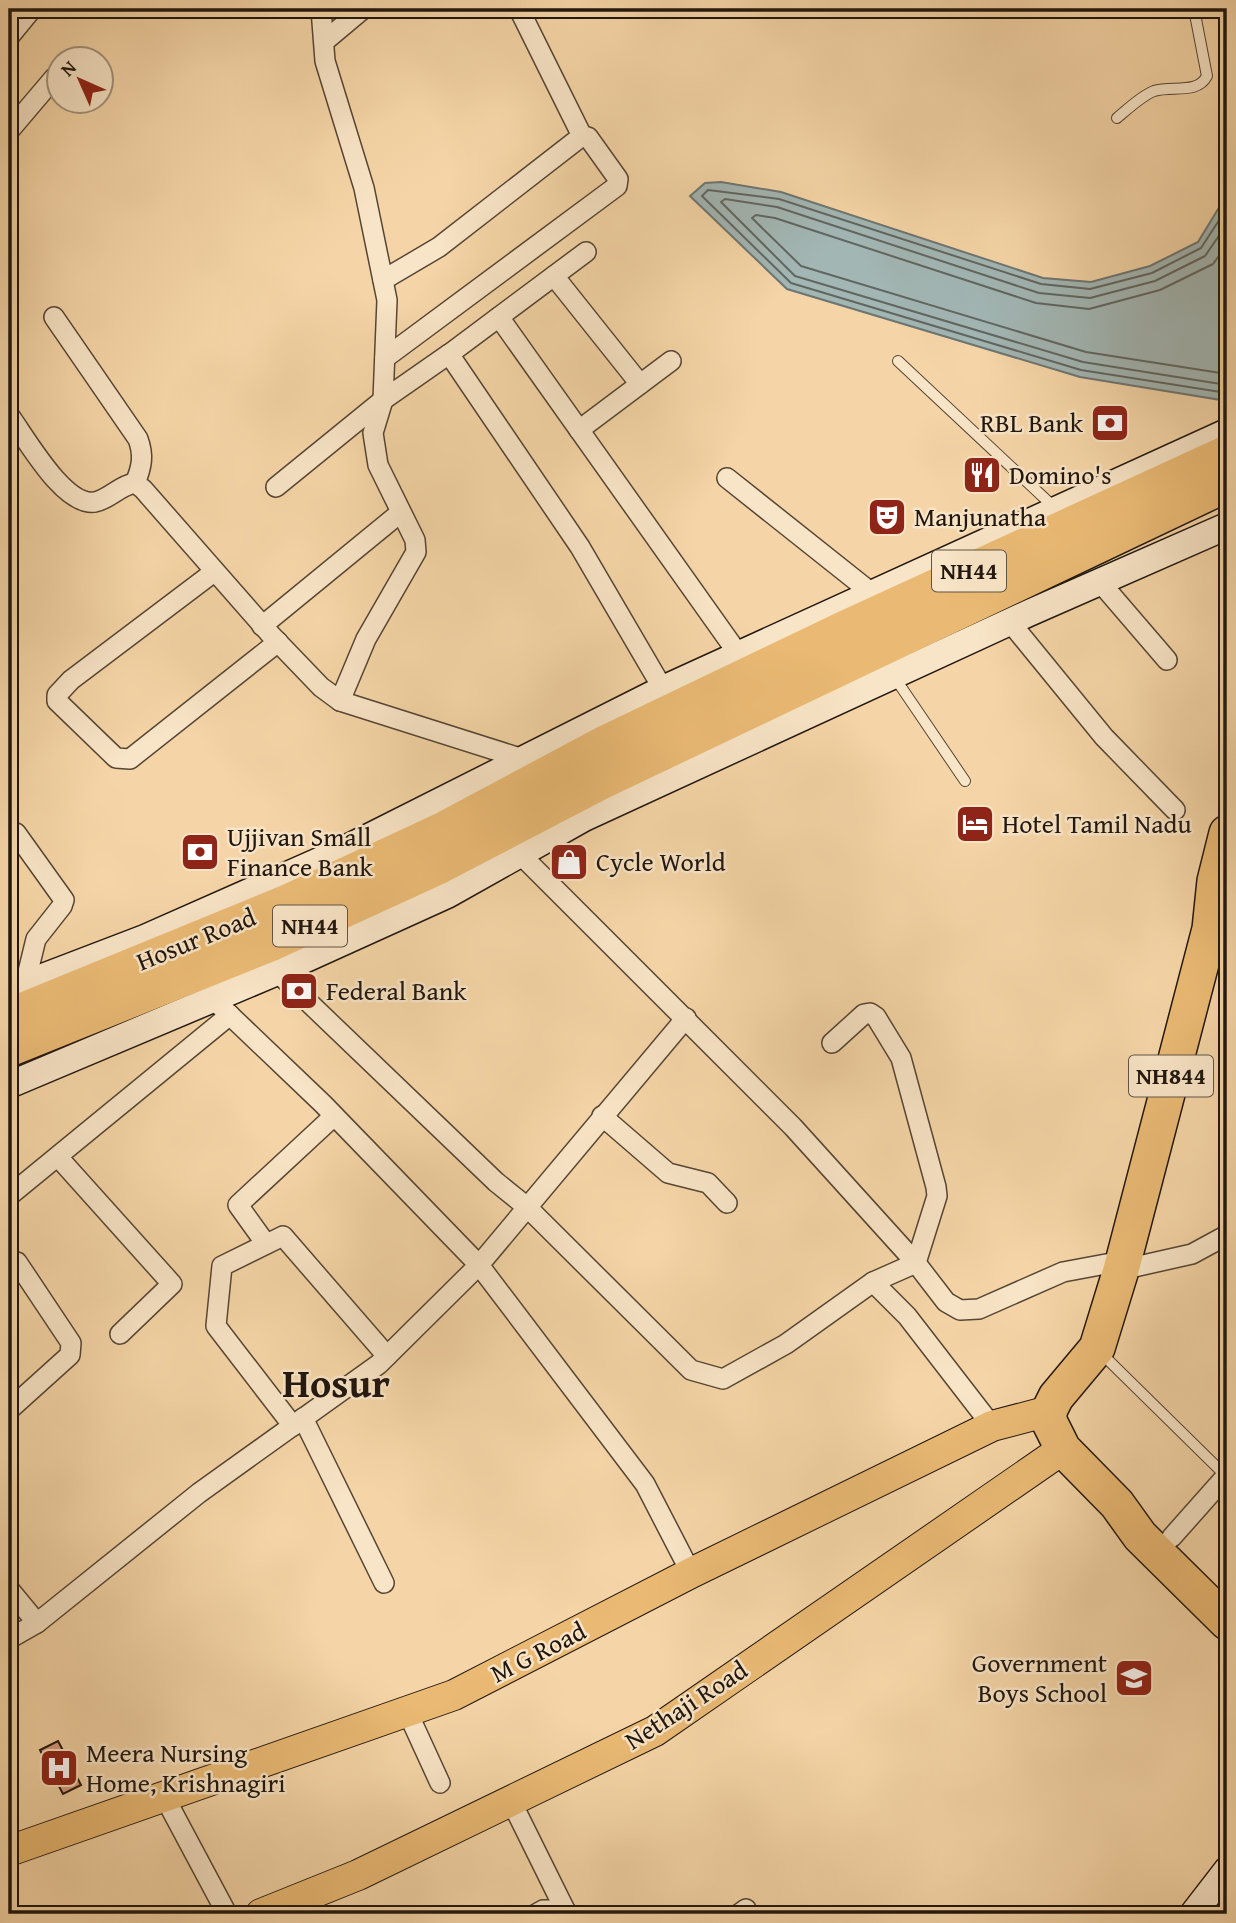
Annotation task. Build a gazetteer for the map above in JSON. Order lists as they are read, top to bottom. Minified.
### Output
{"streets":{"highway":["NH44","Hosur Road","NH844"],"main road":["M G Road","Nethaji Road"]},"crossings":[["NH44","Hosur Road"],["NH844","M G Road"]],"districts":["Hosur"],"places":{"bank":["RBL Bank","Ujjivan Small Finance Bank","Federal Bank"],"restaurant":["Domino's"],"theatre":["Manjunatha"],"hotel":["Hotel Tamil Nadu"],"shop":["Cycle World"],"school or university":["Government Boys School"],"hospital":["Meera Nursing Home, Krishnagiri"]},"north":"top left"}
